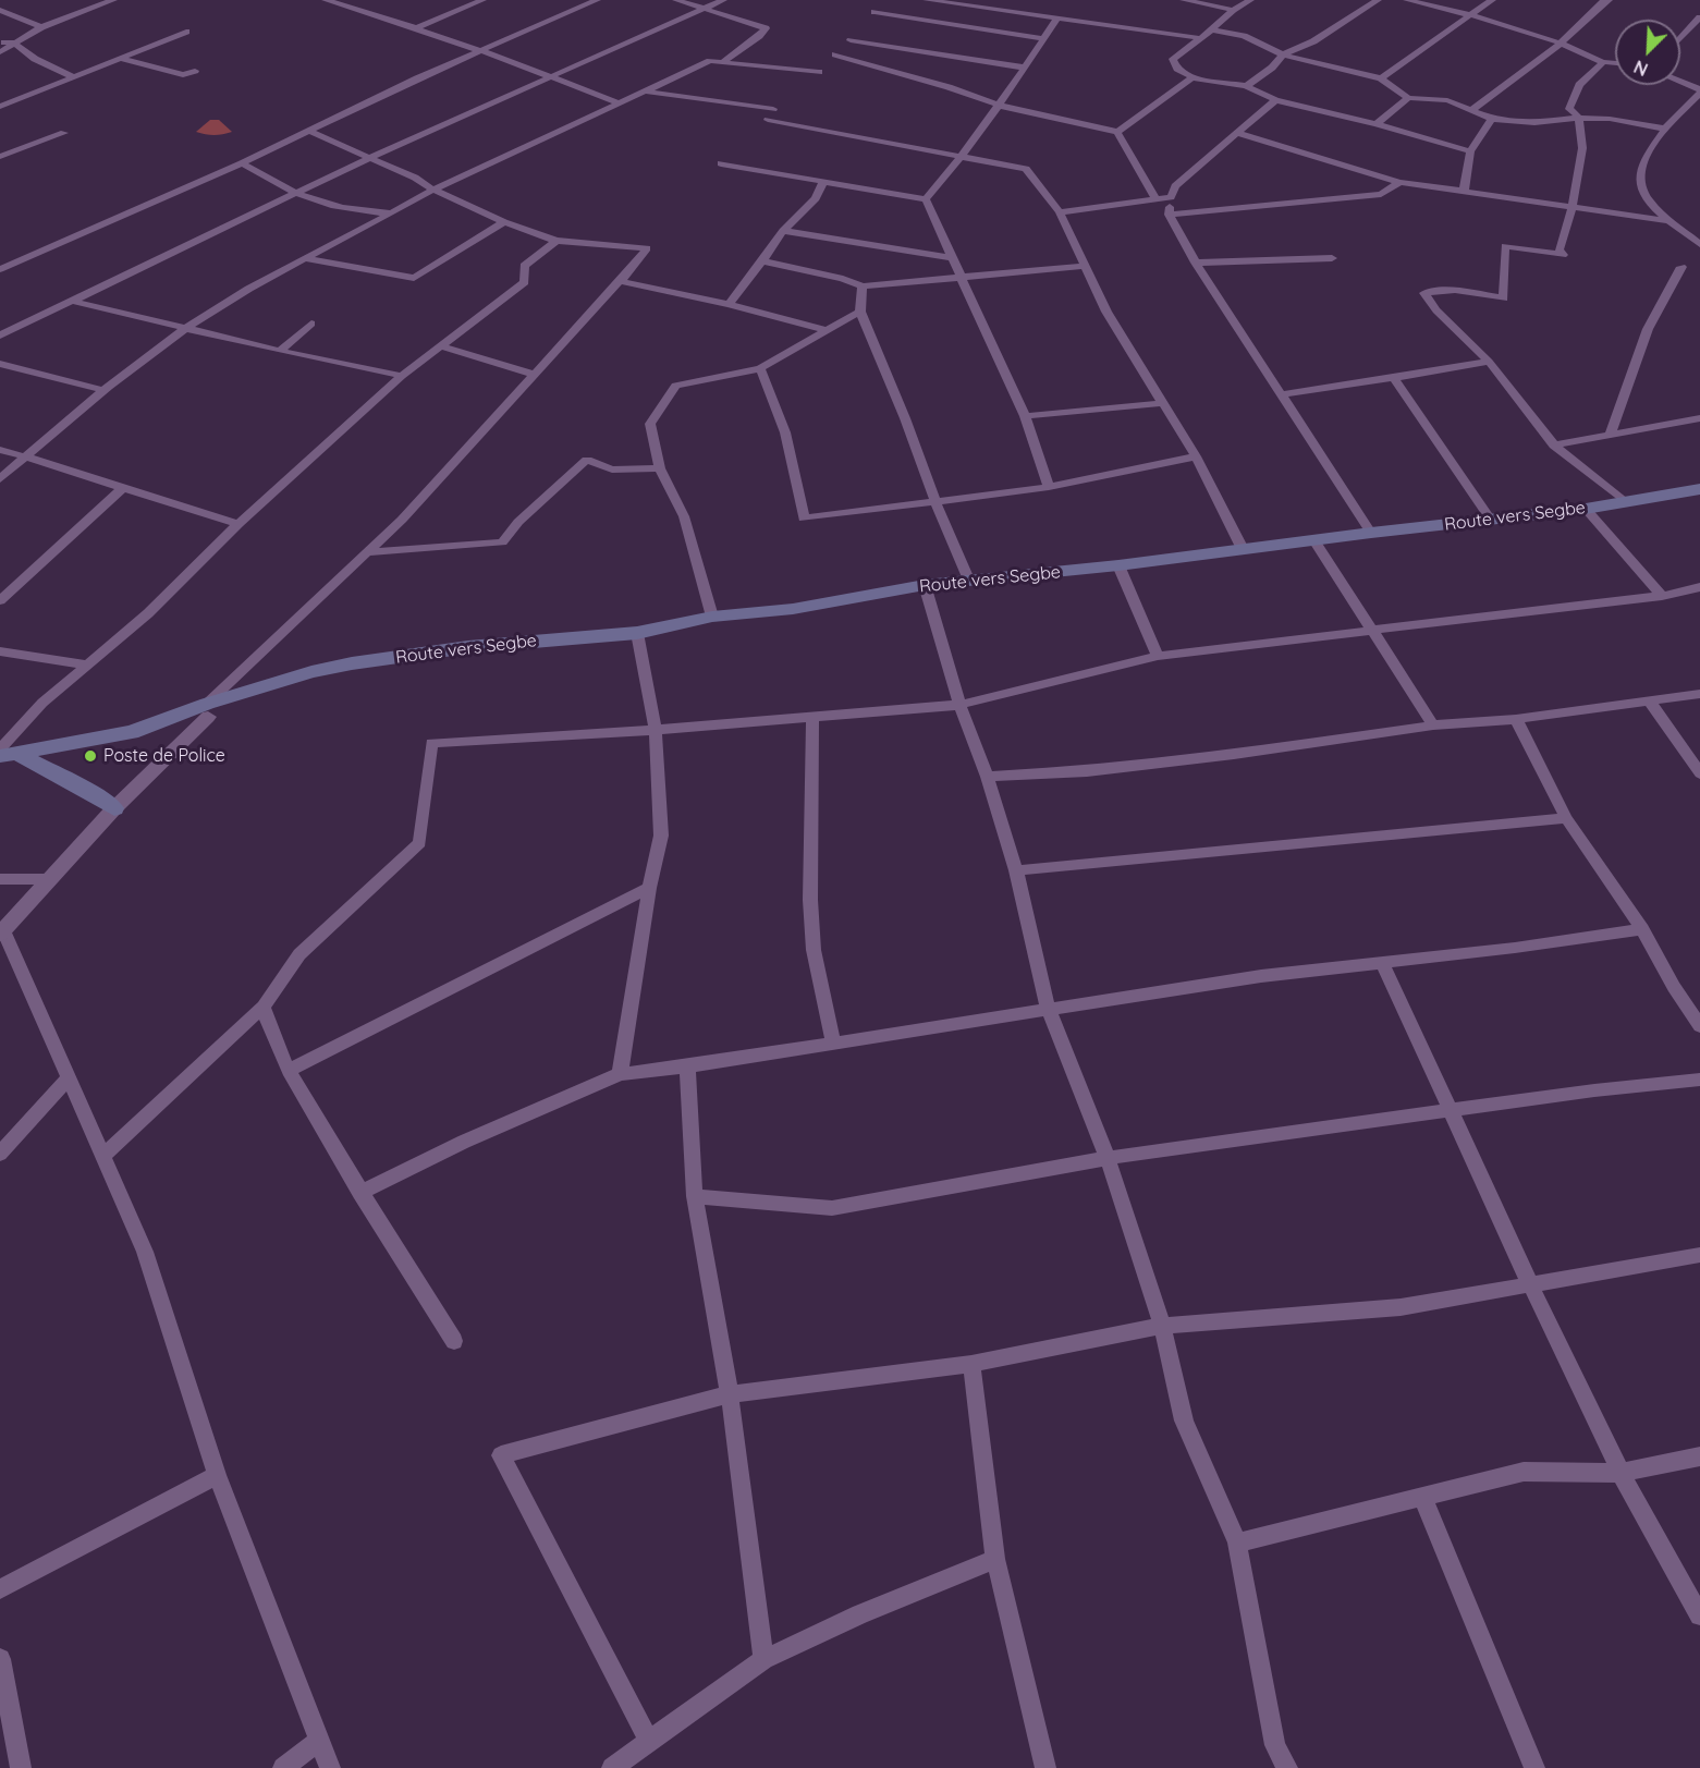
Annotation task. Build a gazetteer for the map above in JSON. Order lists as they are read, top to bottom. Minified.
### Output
{"streets":{"main road":["Route vers Segbe"]},"places":["Poste de Police"],"north":"bottom left"}
